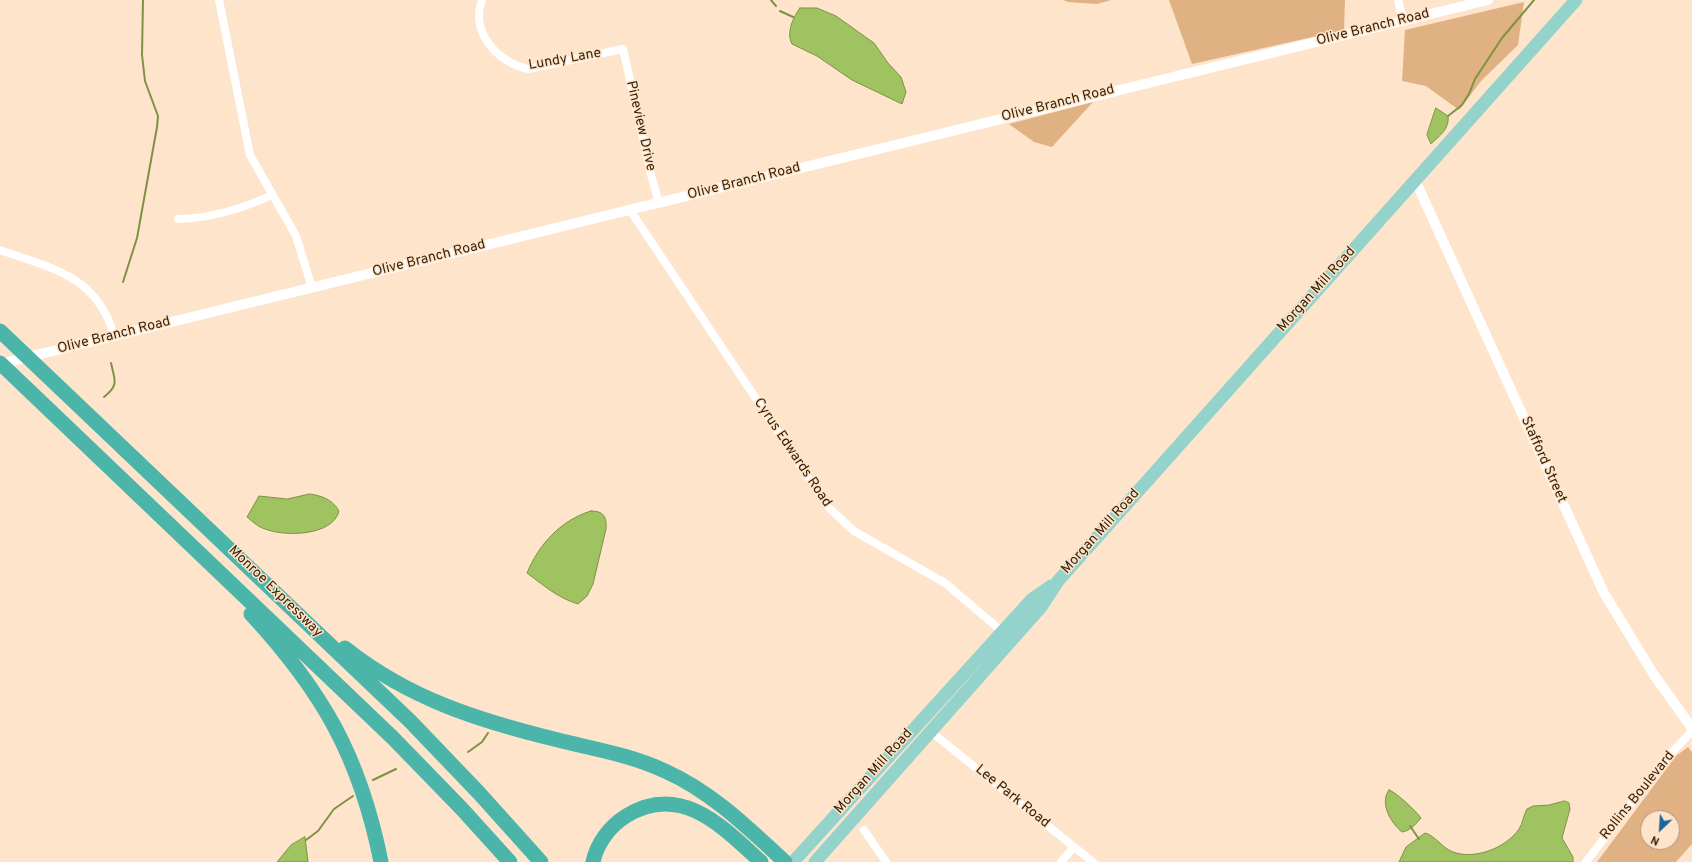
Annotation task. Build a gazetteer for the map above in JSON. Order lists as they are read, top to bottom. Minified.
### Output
{"streets":{"highway":["Monroe Expressway"],"main road":["Morgan Mill Road"],"street":["Olive Branch Road","Lundy Lane","Pineview Drive","Cyrus Edwards Road","Stafford Street","Rollins Boulevard","Lee Park Road"]},"crossings":[["Olive Branch Road","Pineview Drive"],["Olive Branch Road","Cyrus Edwards Road"],["Olive Branch Road","Monroe Expressway"],["Lundy Lane","Pineview Drive"],["Morgan Mill Road","Cyrus Edwards Road"],["Morgan Mill Road","Stafford Street"],["Morgan Mill Road","Lee Park Road"],["Stafford Street","Rollins Boulevard"]],"north":"bottom left"}
